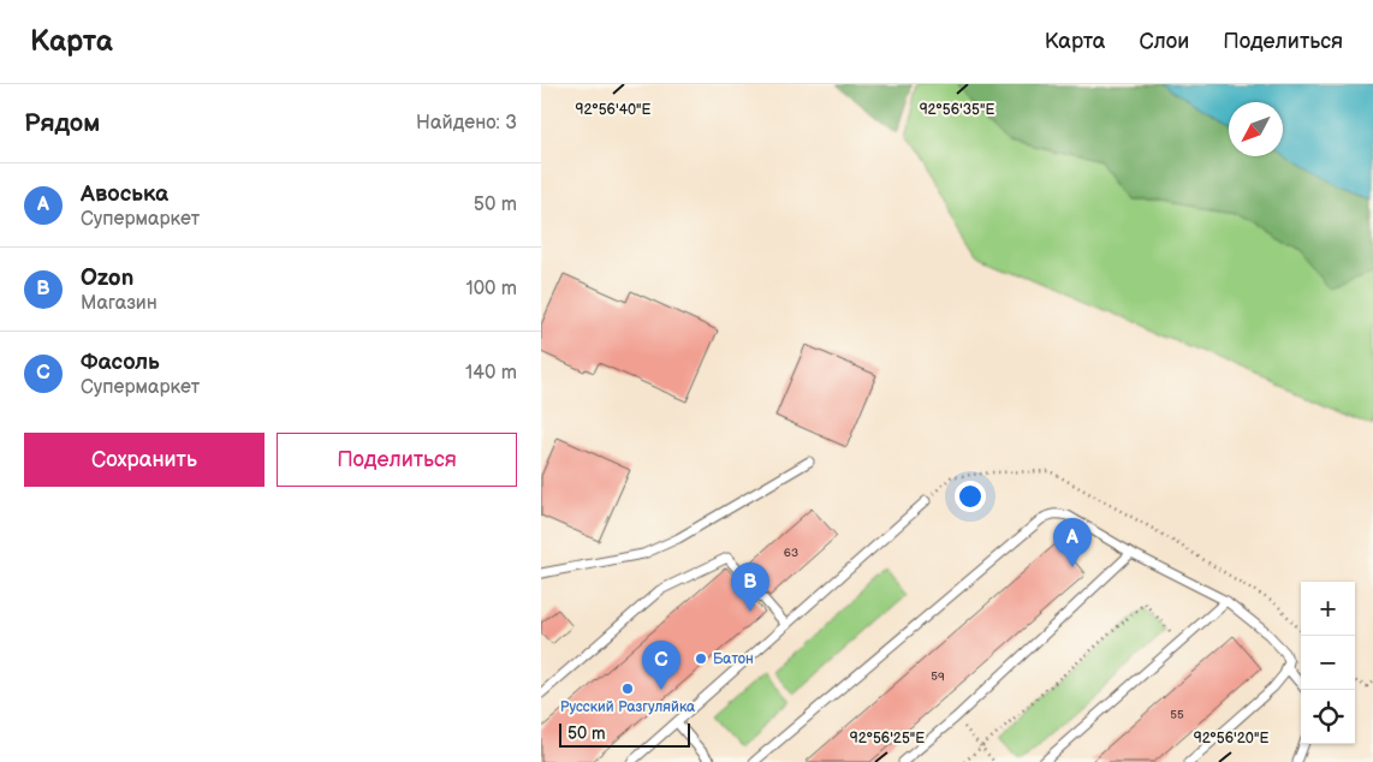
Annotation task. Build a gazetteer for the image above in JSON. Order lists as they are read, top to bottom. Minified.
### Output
{"places":["Батон","Русский Разгуляйка"],"house_numbers":["63","59","55"],"scale_bar":"50 m","north":"bottom left","page":{"header":"Карта","nav":["Карта","Слои","Поделиться"],"heading":["Рядом","Найдено: 3"],"list":[{"mark":"A","name":"Авоська","note":"Супермаркет","value":"50 m"},{"mark":"B","name":"Ozon","note":"Магазин","value":"100 m"},{"mark":"C","name":"Фасоль","note":"Супермаркет","value":"140 m"}],"buttons":["Сохранить","Поделиться"],"pins":["A","B","C"],"map_buttons":["+","−"],"scale":"50 m"},"coordinates":["92°56'40\"E","92°56'35\"E","92°56'25\"E","92°56'20\"E"]}
